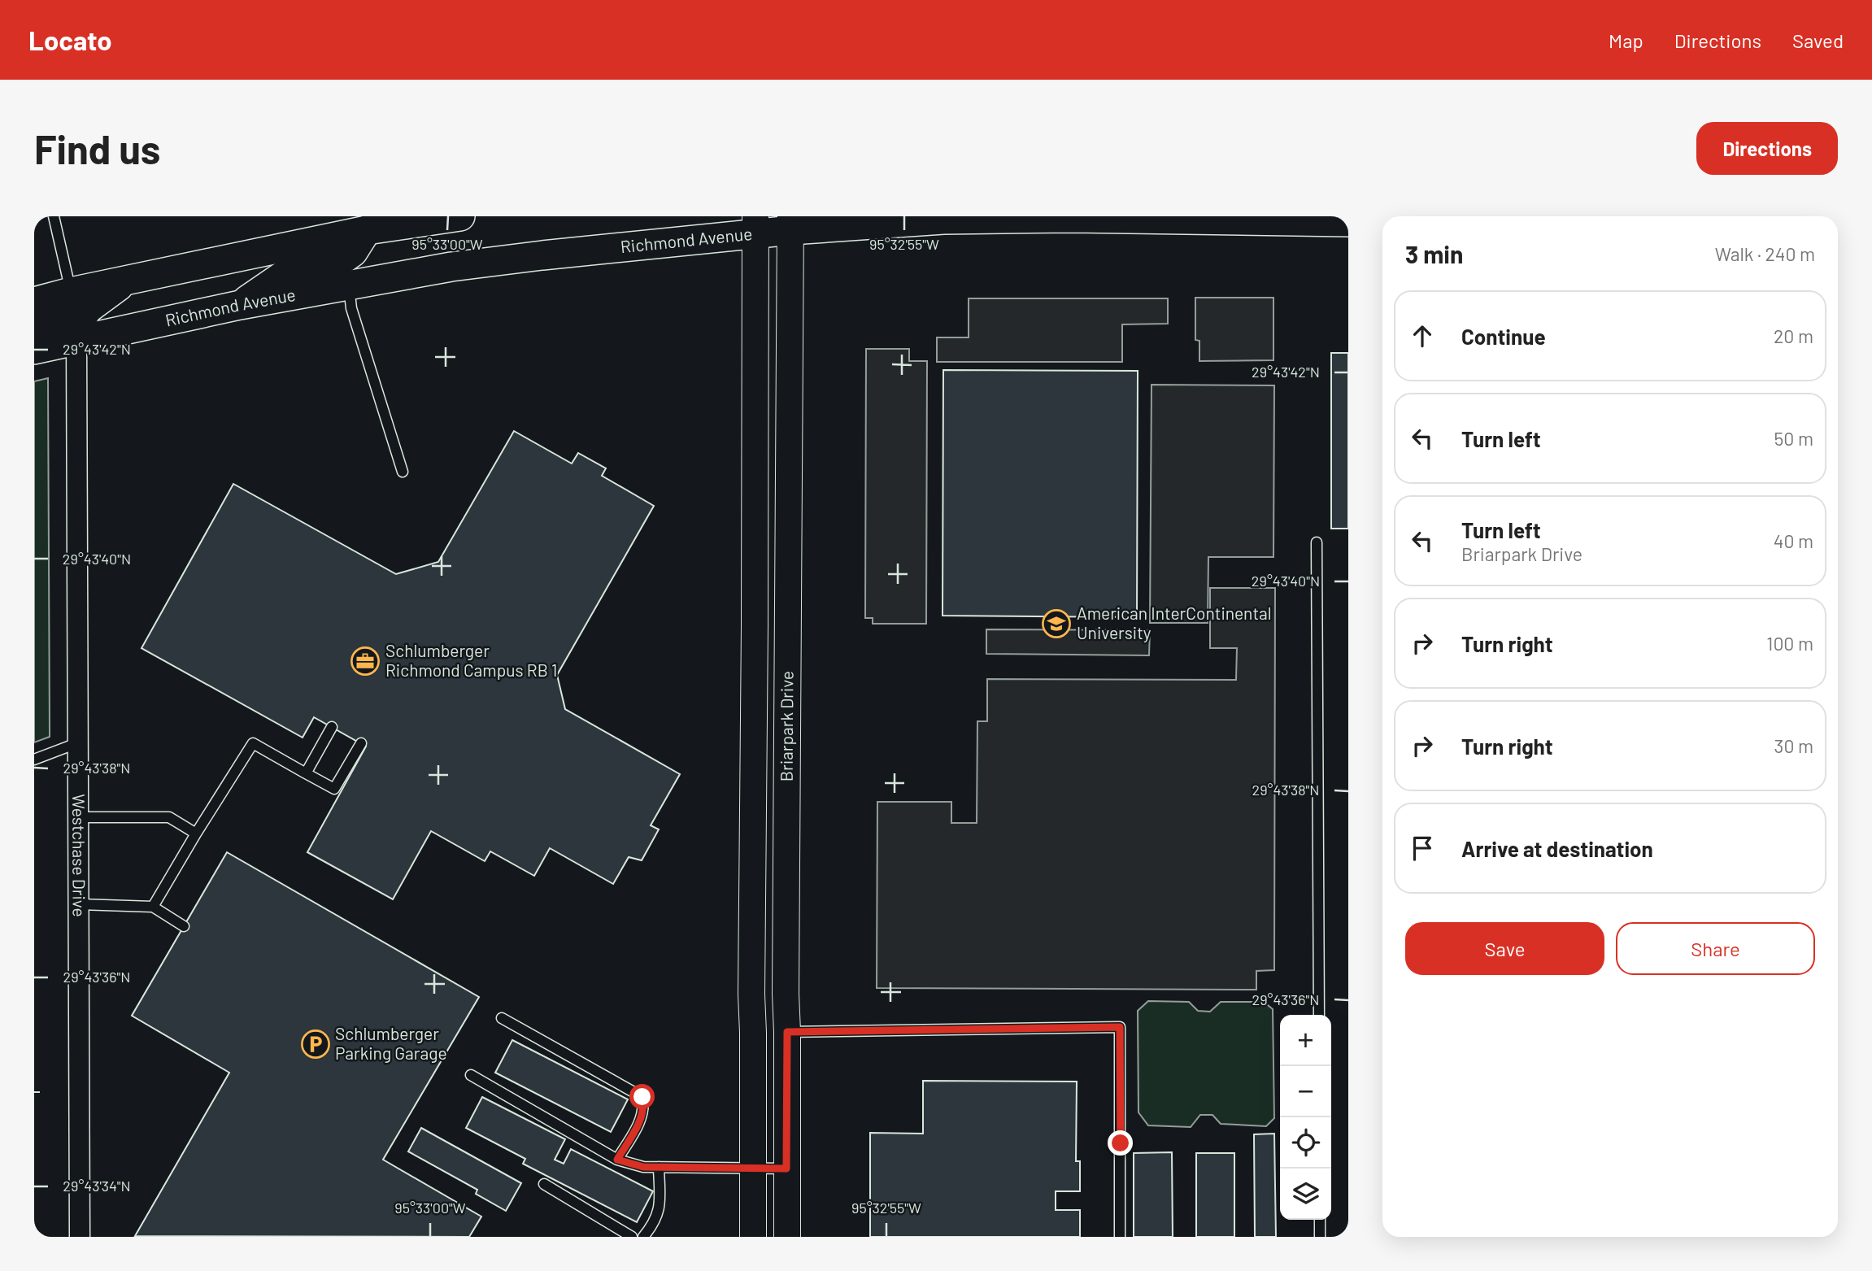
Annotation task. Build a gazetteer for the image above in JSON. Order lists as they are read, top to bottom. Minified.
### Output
{"streets":{"main road":["Richmond Avenue"],"street":["Briarpark Drive","Westchase Drive"]},"crossings":[["Richmond Avenue","Briarpark Drive"],["Richmond Avenue","Westchase Drive"]],"places":{"school or university":["American InterContinental University"],"office":["Schlumberger Richmond Campus RB 1"],"parking":["Schlumberger Parking Garage"]},"page":{"header":"Locato","nav":["Map","Directions","Saved"],"buttons":["Directions",["Save","Share"]],"title":"Find us","heading":["3 min","Walk · 240 m"],"list":[["Continue","20 m"],["Turn left","50 m"],["Turn left","Briarpark Drive","40 m"],["Turn right","100 m"],["Turn right","30 m"],"Arrive at destination"],"map_buttons":["+","−"]},"coordinates":["95°33'00\"W","95°32'55\"W","29°43'42\"N","29°43'40\"N","29°43'38\"N","29°43'36\"N","29°43'34\"N"]}
